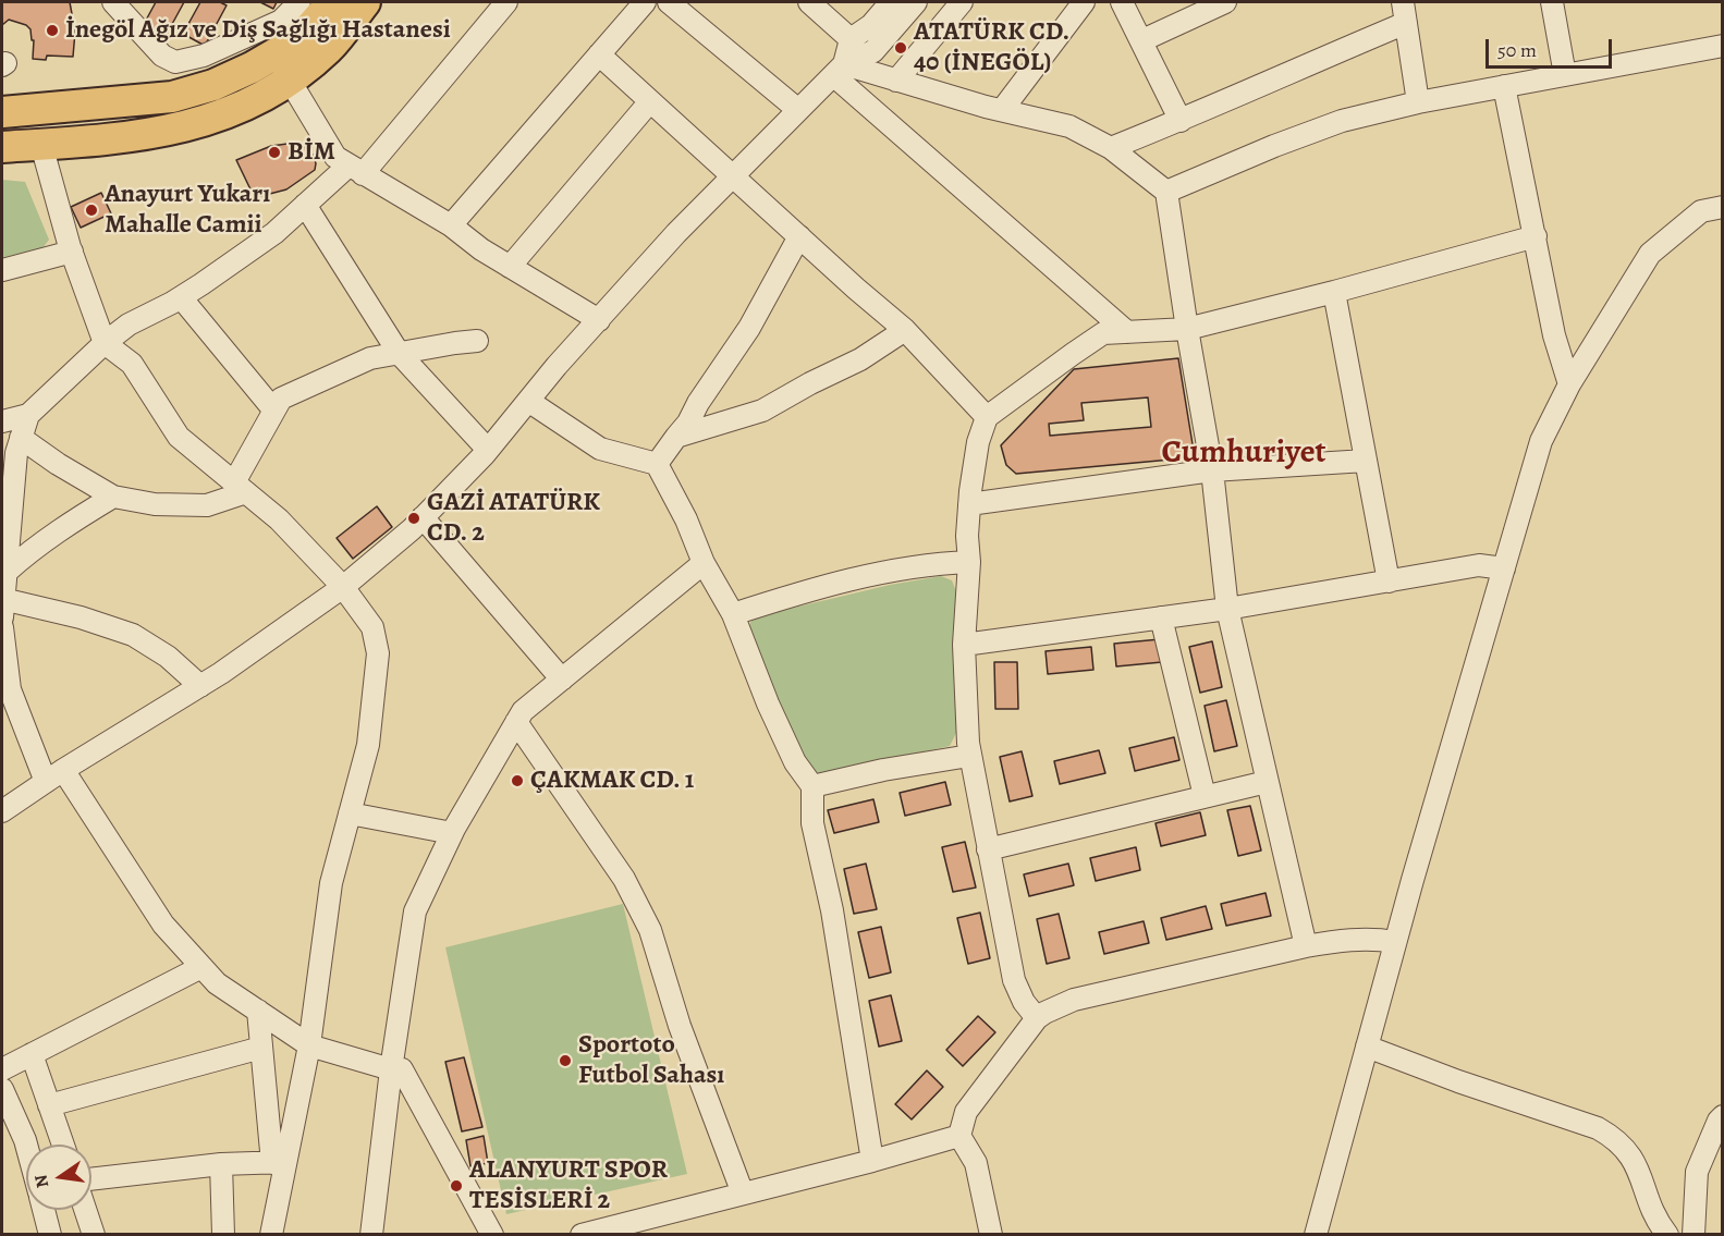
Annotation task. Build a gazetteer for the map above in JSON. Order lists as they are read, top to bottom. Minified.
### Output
{"districts":["Cumhuriyet"],"places":["İnegöl Ağız ve Diş Sağlığı Hastanesi","ATATÜRK CD. 40 (İNEGÖL)","BİM","Anayurt Yukarı Mahalle Camii","GAZİ ATATÜRK CD. 2","ÇAKMAK CD. 1","Sportoto Futbol Sahası","ALANYURT SPOR TESİSLERİ 2"],"scale_bar":"50 m","north":"left"}
